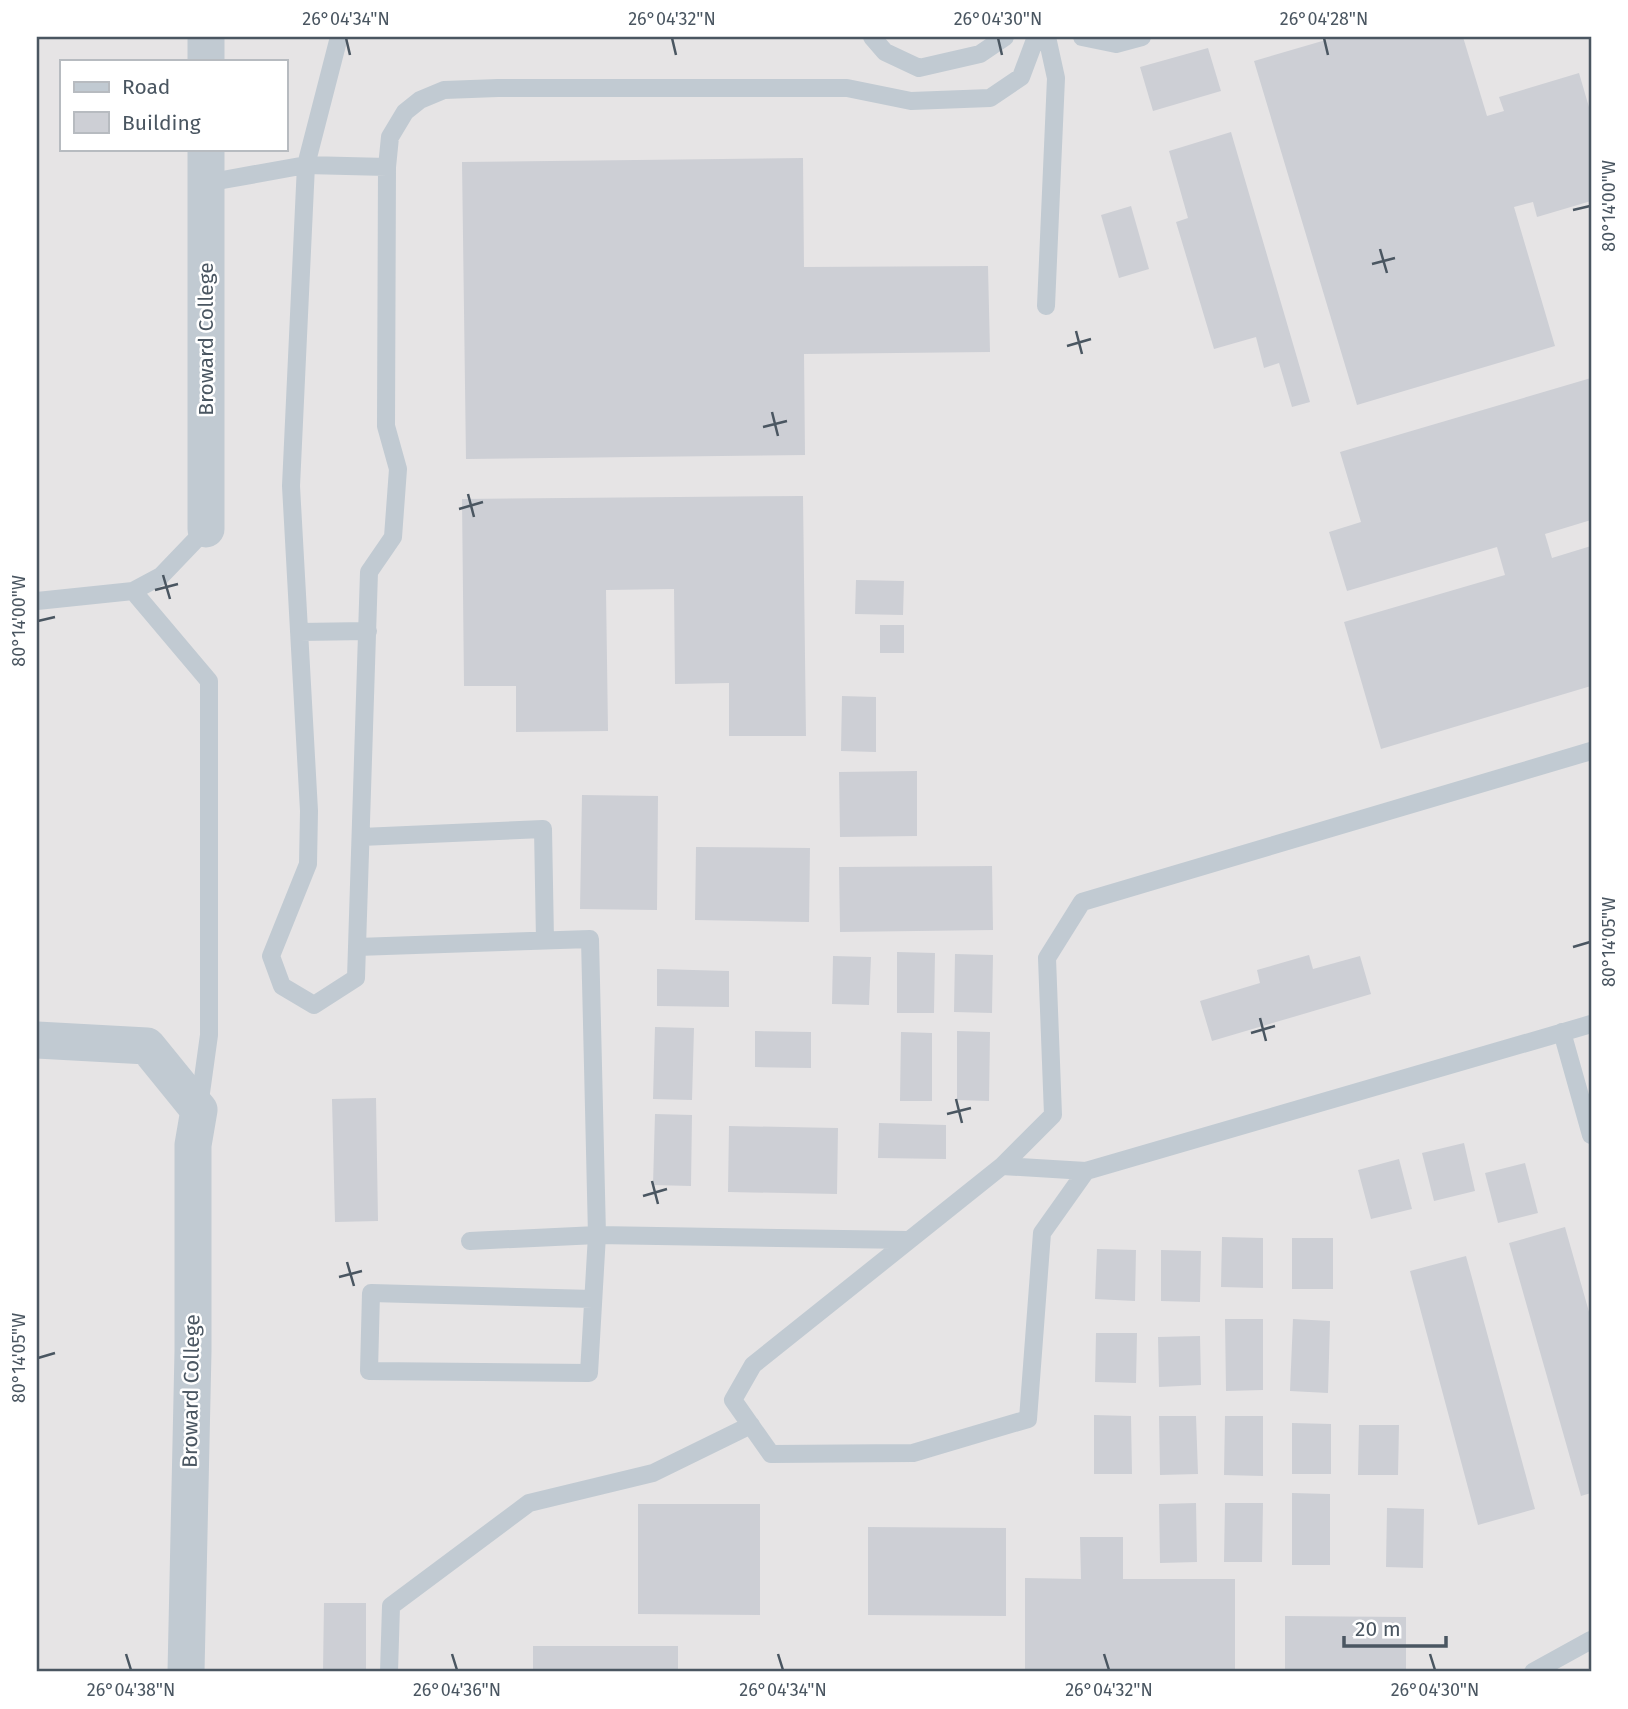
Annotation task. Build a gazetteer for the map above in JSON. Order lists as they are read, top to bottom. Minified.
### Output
{"streets":{"street":["Broward College"]},"legend":["Road","Building"],"scale_bar":"20 m","coordinates":["26°04'34\"N","26°04'32\"N","26°04'30\"N","26°04'28\"N","80°14'00\"W","80°14'05\"W","26°04'38\"N","26°04'36\"N"]}
